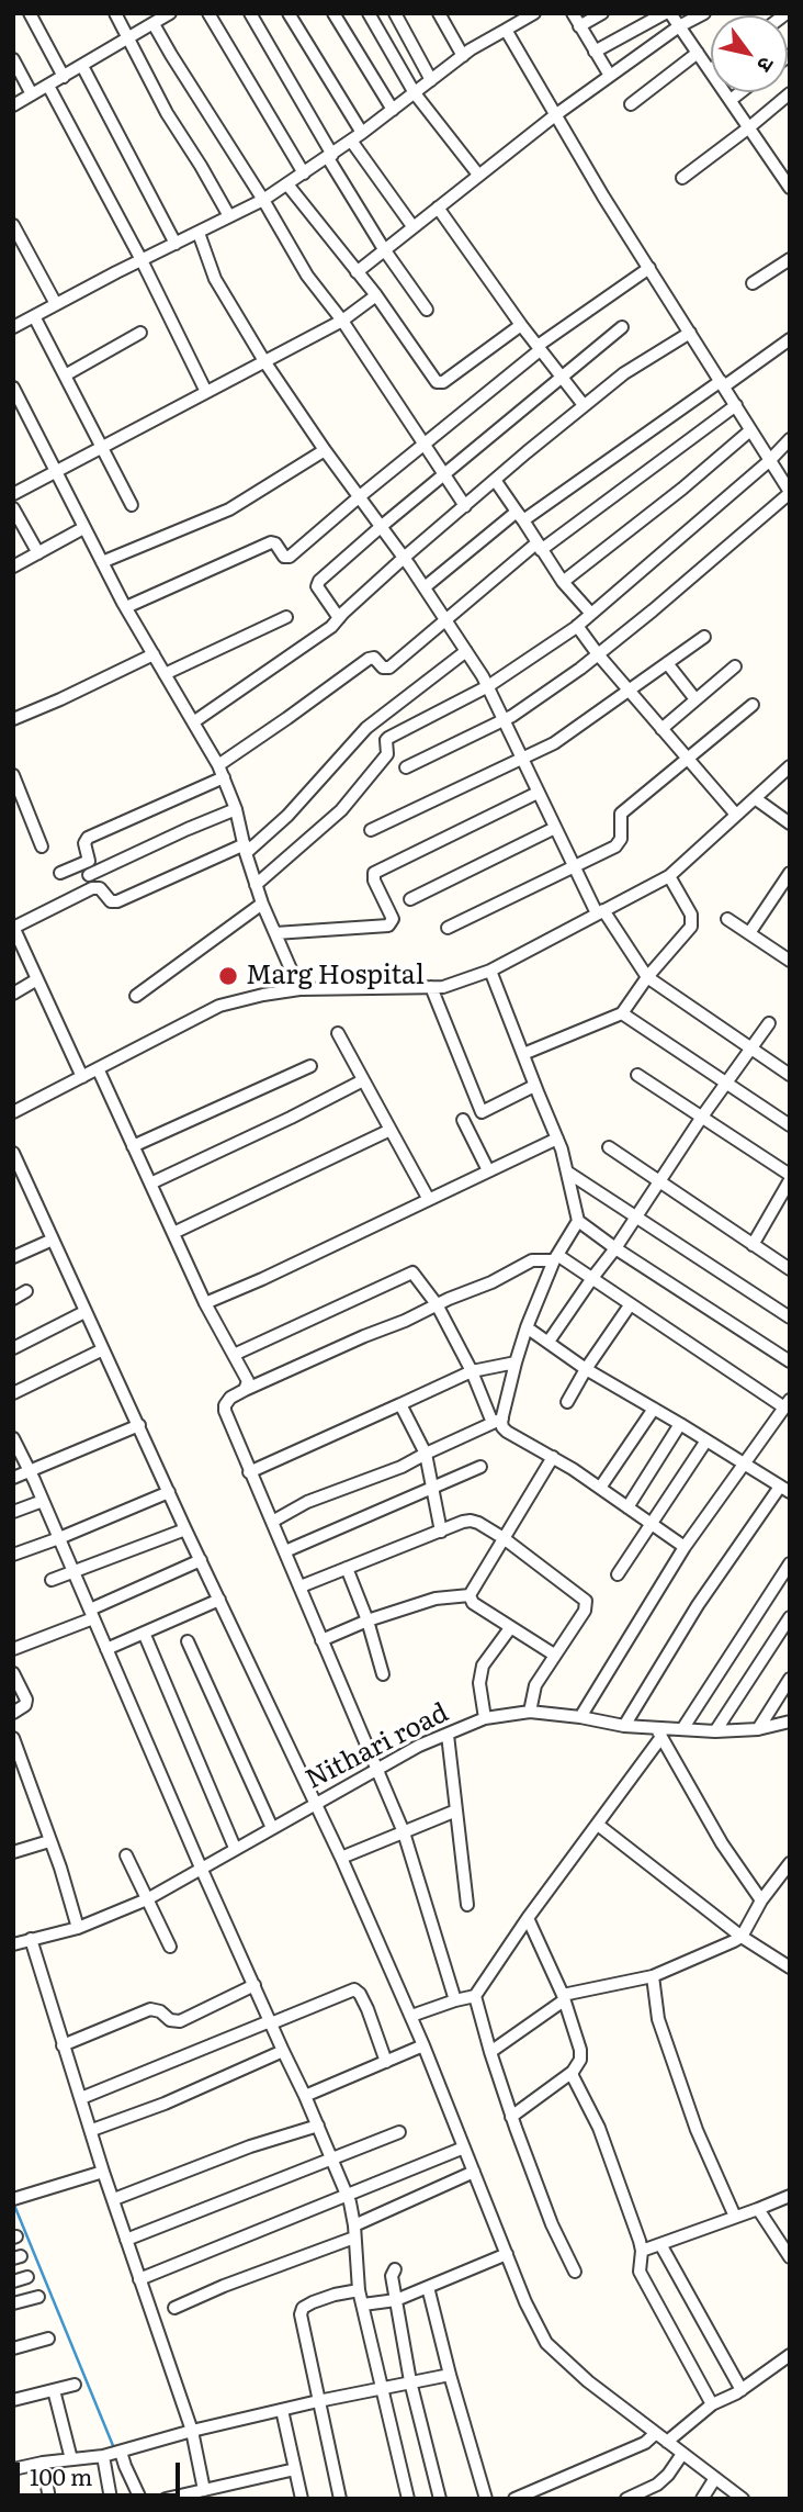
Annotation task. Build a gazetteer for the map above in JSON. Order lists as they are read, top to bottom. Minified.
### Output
{"streets":{"street":["Nithari road"]},"places":["Marg Hospital"],"scale_bar":"100 m","north":"bottom right"}
